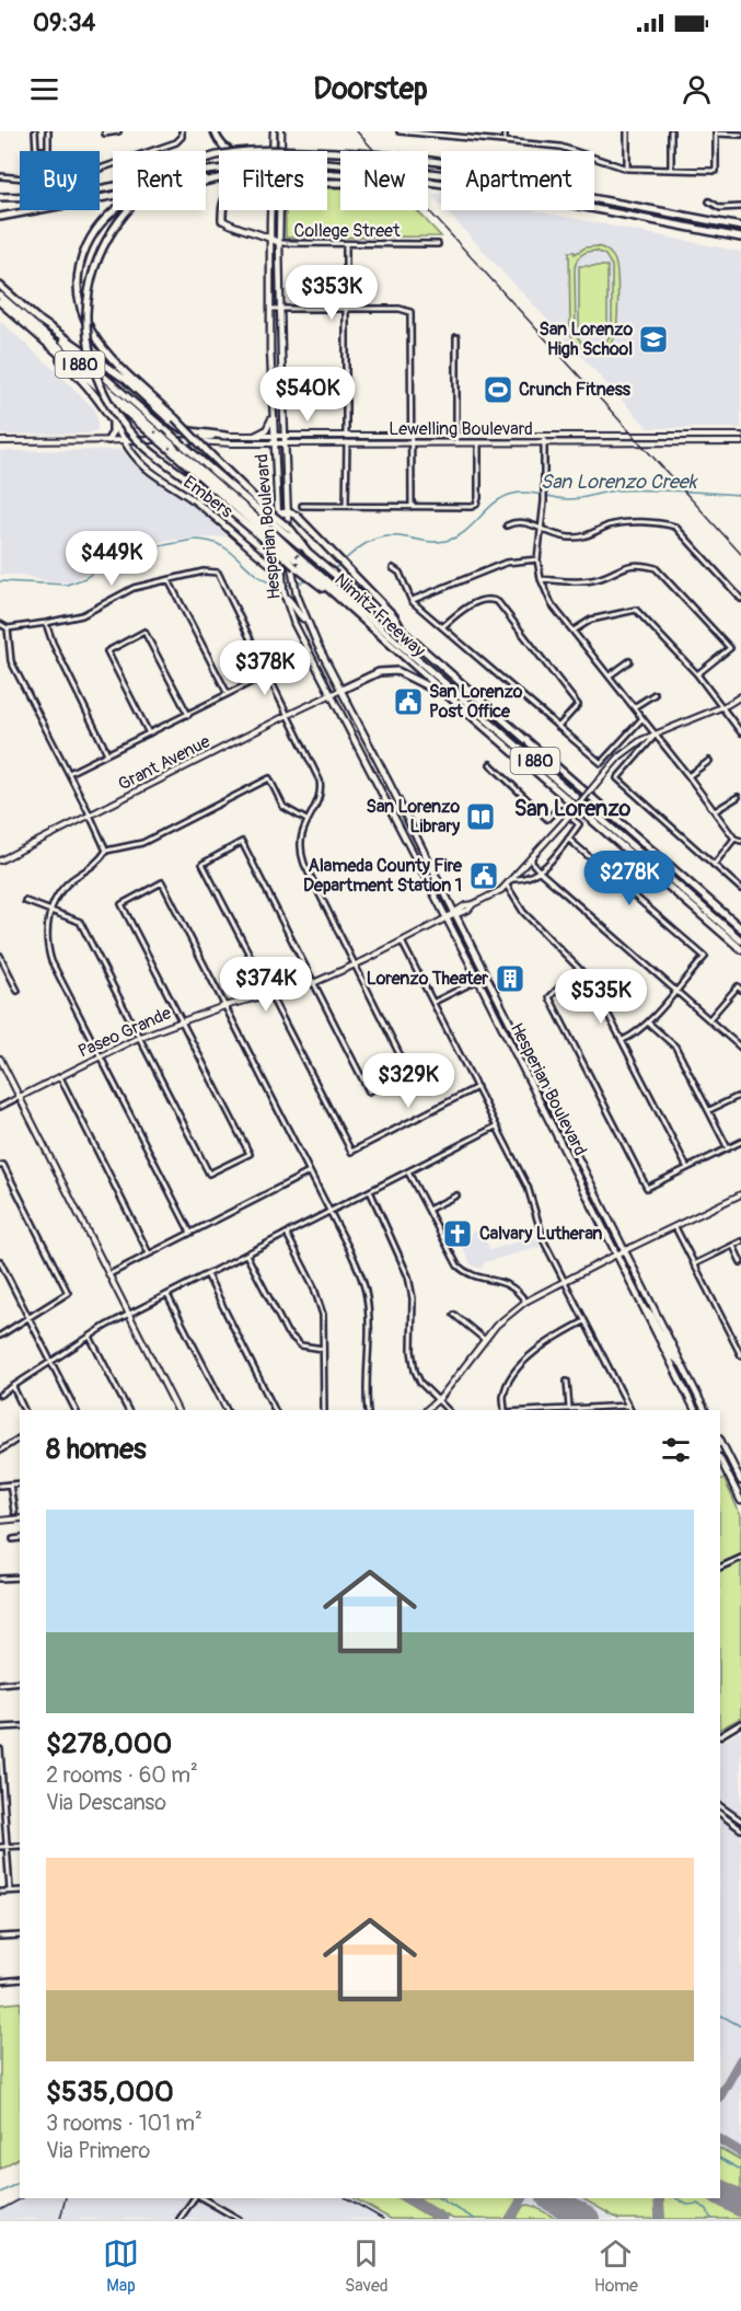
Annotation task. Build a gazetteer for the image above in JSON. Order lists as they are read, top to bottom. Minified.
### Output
{"streets":{"highway":["I 880","Nimitz Freeway"],"main road":["College Street","Lewelling Boulevard","Embers","Hesperian Boulevard","Grant Avenue","Paseo Grande"]},"crossings":[["College Street","Hesperian Boulevard"],["I 880","Nimitz Freeway"],["Lewelling Boulevard","Embers"],["Lewelling Boulevard","Hesperian Boulevard"],["Lewelling Boulevard","Nimitz Freeway"],["Embers","Hesperian Boulevard"],["Hesperian Boulevard","Grant Avenue"],["Hesperian Boulevard","Paseo Grande"]],"districts":["San Lorenzo"],"water":["San Lorenzo Creek"],"places":{"school or university":["San Lorenzo High School"],"sports":["Crunch Fitness"],"public building":["San Lorenzo Post Office","Alameda County Fire Department Station 1"],"library":["San Lorenzo Library"],"building":["Lorenzo Theater"],"church":["Calvary Lutheran"]},"page":{"status":"09:34","header":"Doorstep","chip":["Buy","Rent","Filters","New","Apartment"],"price":["$353K","$540K","$449K","$378K","$278K","$374K","$535K","$329K"],"heading":"8 homes","list":[{"name":"$278,000","note":"2 rooms · 60 m² · Via Descanso"},{"name":"$535,000","note":"3 rooms · 101 m² · Via Primero"}],"tabs":["Map","Saved","Home"]}}
